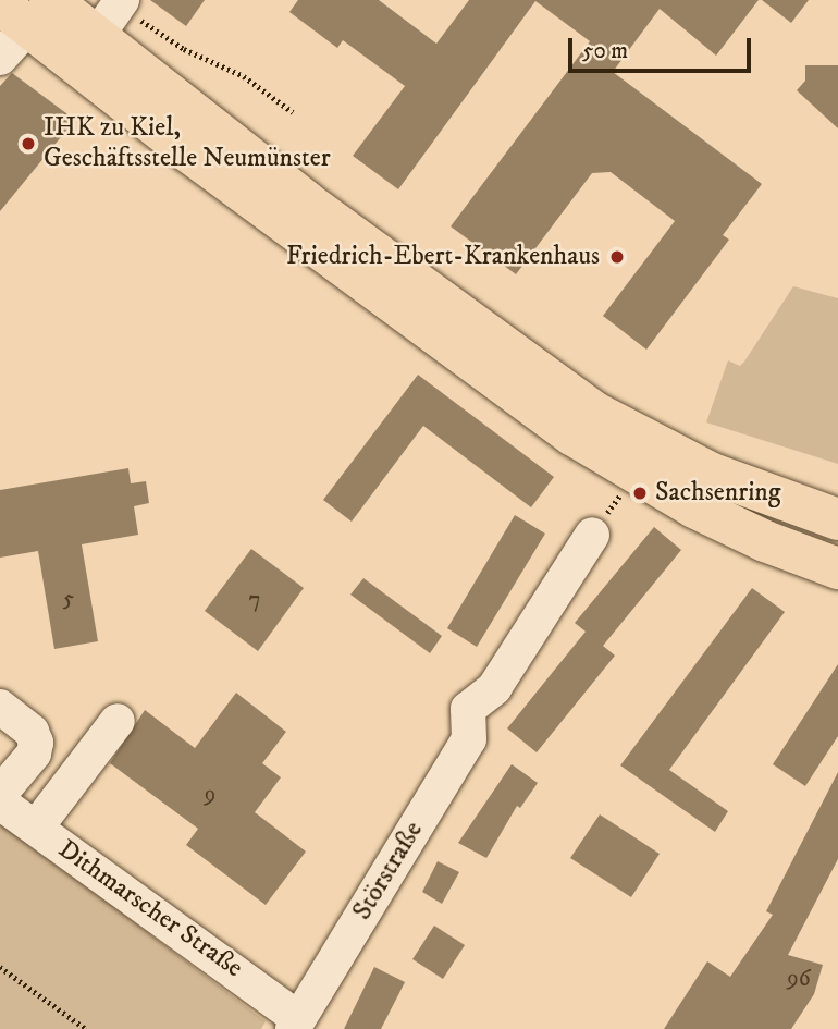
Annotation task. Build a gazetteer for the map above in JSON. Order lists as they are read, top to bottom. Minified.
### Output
{"streets":{"street":["Störstraße","Dithmarscher Straße"]},"crossings":[["Störstraße","Dithmarscher Straße"]],"places":["IHK zu Kiel, Geschäftsstelle Neumünster","Friedrich-Ebert-Krankenhaus","Sachsenring"],"house_numbers":["5","7","9","96"],"scale_bar":"50 m"}
